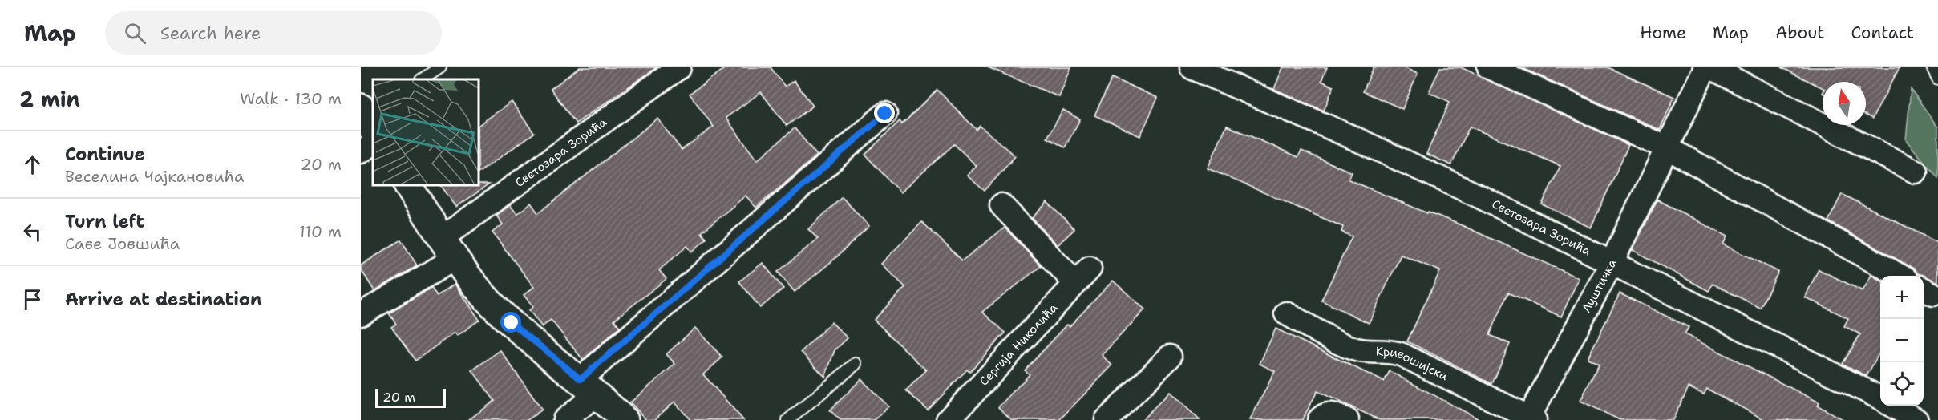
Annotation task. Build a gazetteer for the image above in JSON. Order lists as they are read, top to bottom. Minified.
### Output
{"streets":{"street":["Светозара Зорића","Луштичка","Сергија Николића","Кривошијска"]},"crossings":[["Светозара Зорића","Луштичка"],["Луштичка","Кривошијска"]],"scale_bar":"20 m","north":"top","page":{"header":"Map","search":"Search here","nav":["Home","Map","About","Contact"],"heading":["2 min","Walk · 130 m"],"list":[["Continue","Веселина Чајкановића","20 m"],["Turn left","Саве Јовшића","110 m"],"Arrive at destination"],"map_buttons":["+","−"],"scale":"20 m"}}
